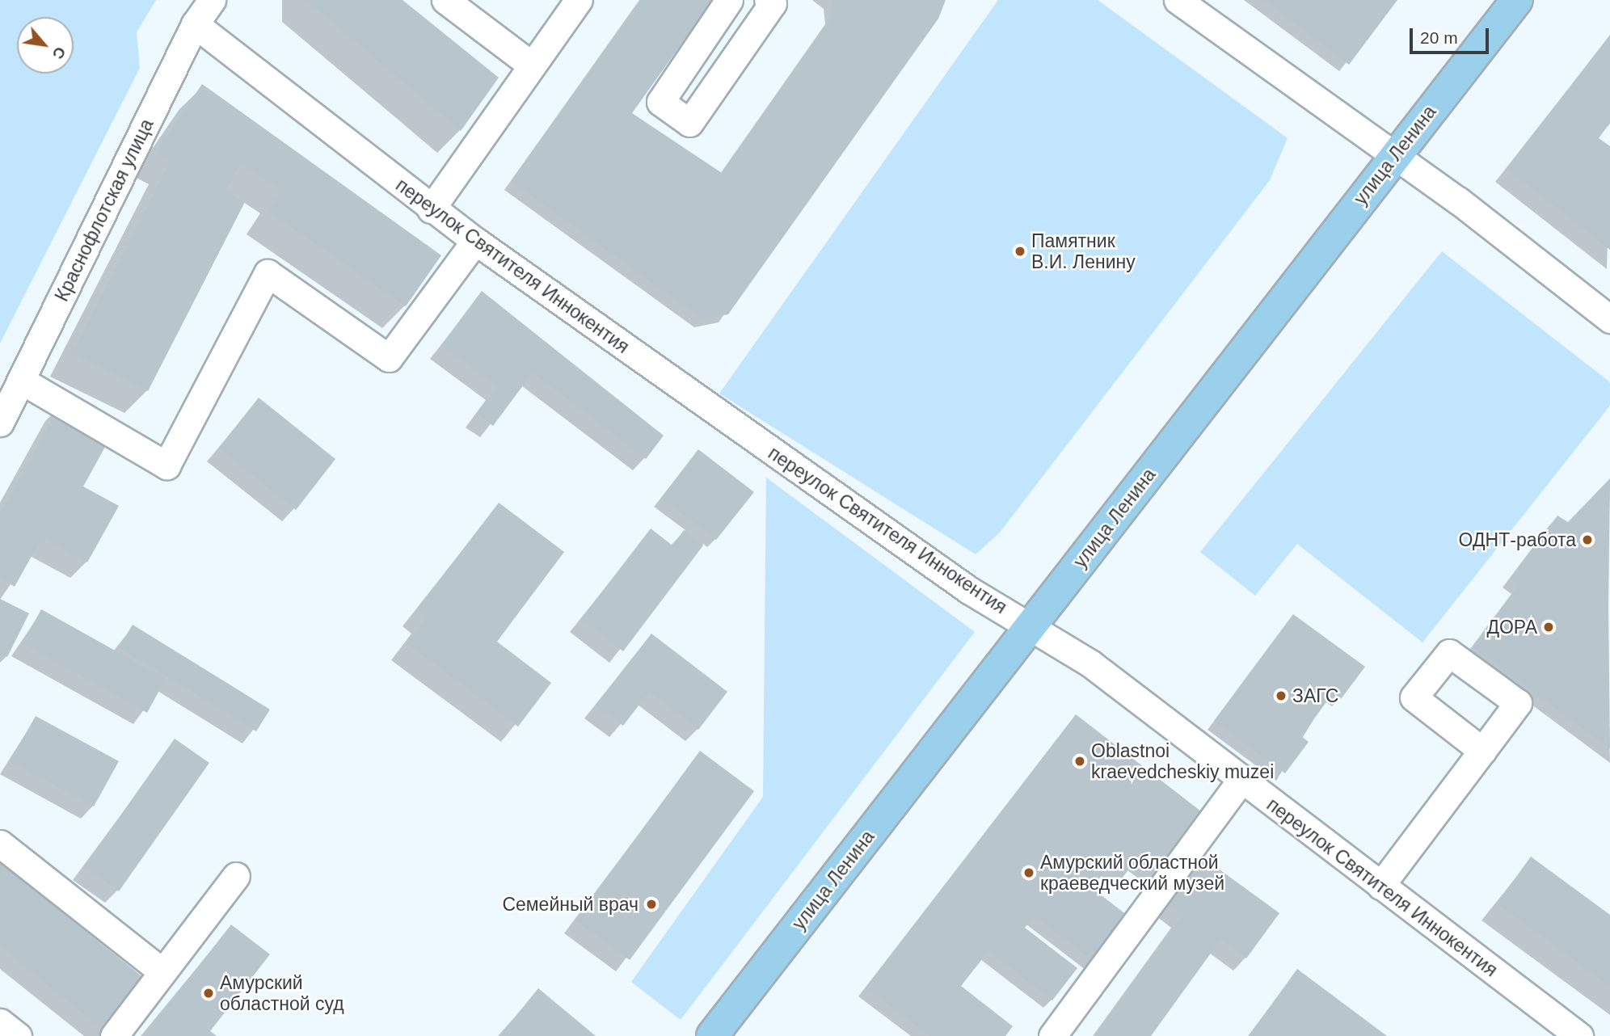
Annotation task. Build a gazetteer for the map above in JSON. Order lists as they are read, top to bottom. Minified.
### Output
{"streets":{"main road":["улица Ленина"],"street":["Краснофлотская улица","переулок Святителя Иннокентия"]},"crossings":[["улица Ленина","переулок Святителя Иннокентия"],["Краснофлотская улица","переулок Святителя Иннокентия"]],"places":["Памятник В.И. Ленину","ОДНТ-работа","ДОРА","ЗАГС","Oblastnoi kraevedcheskiy muzei","Амурский областной краеведческий музей","Семейный врач","Амурский областной суд"],"scale_bar":"20 m","north":"bottom right"}
